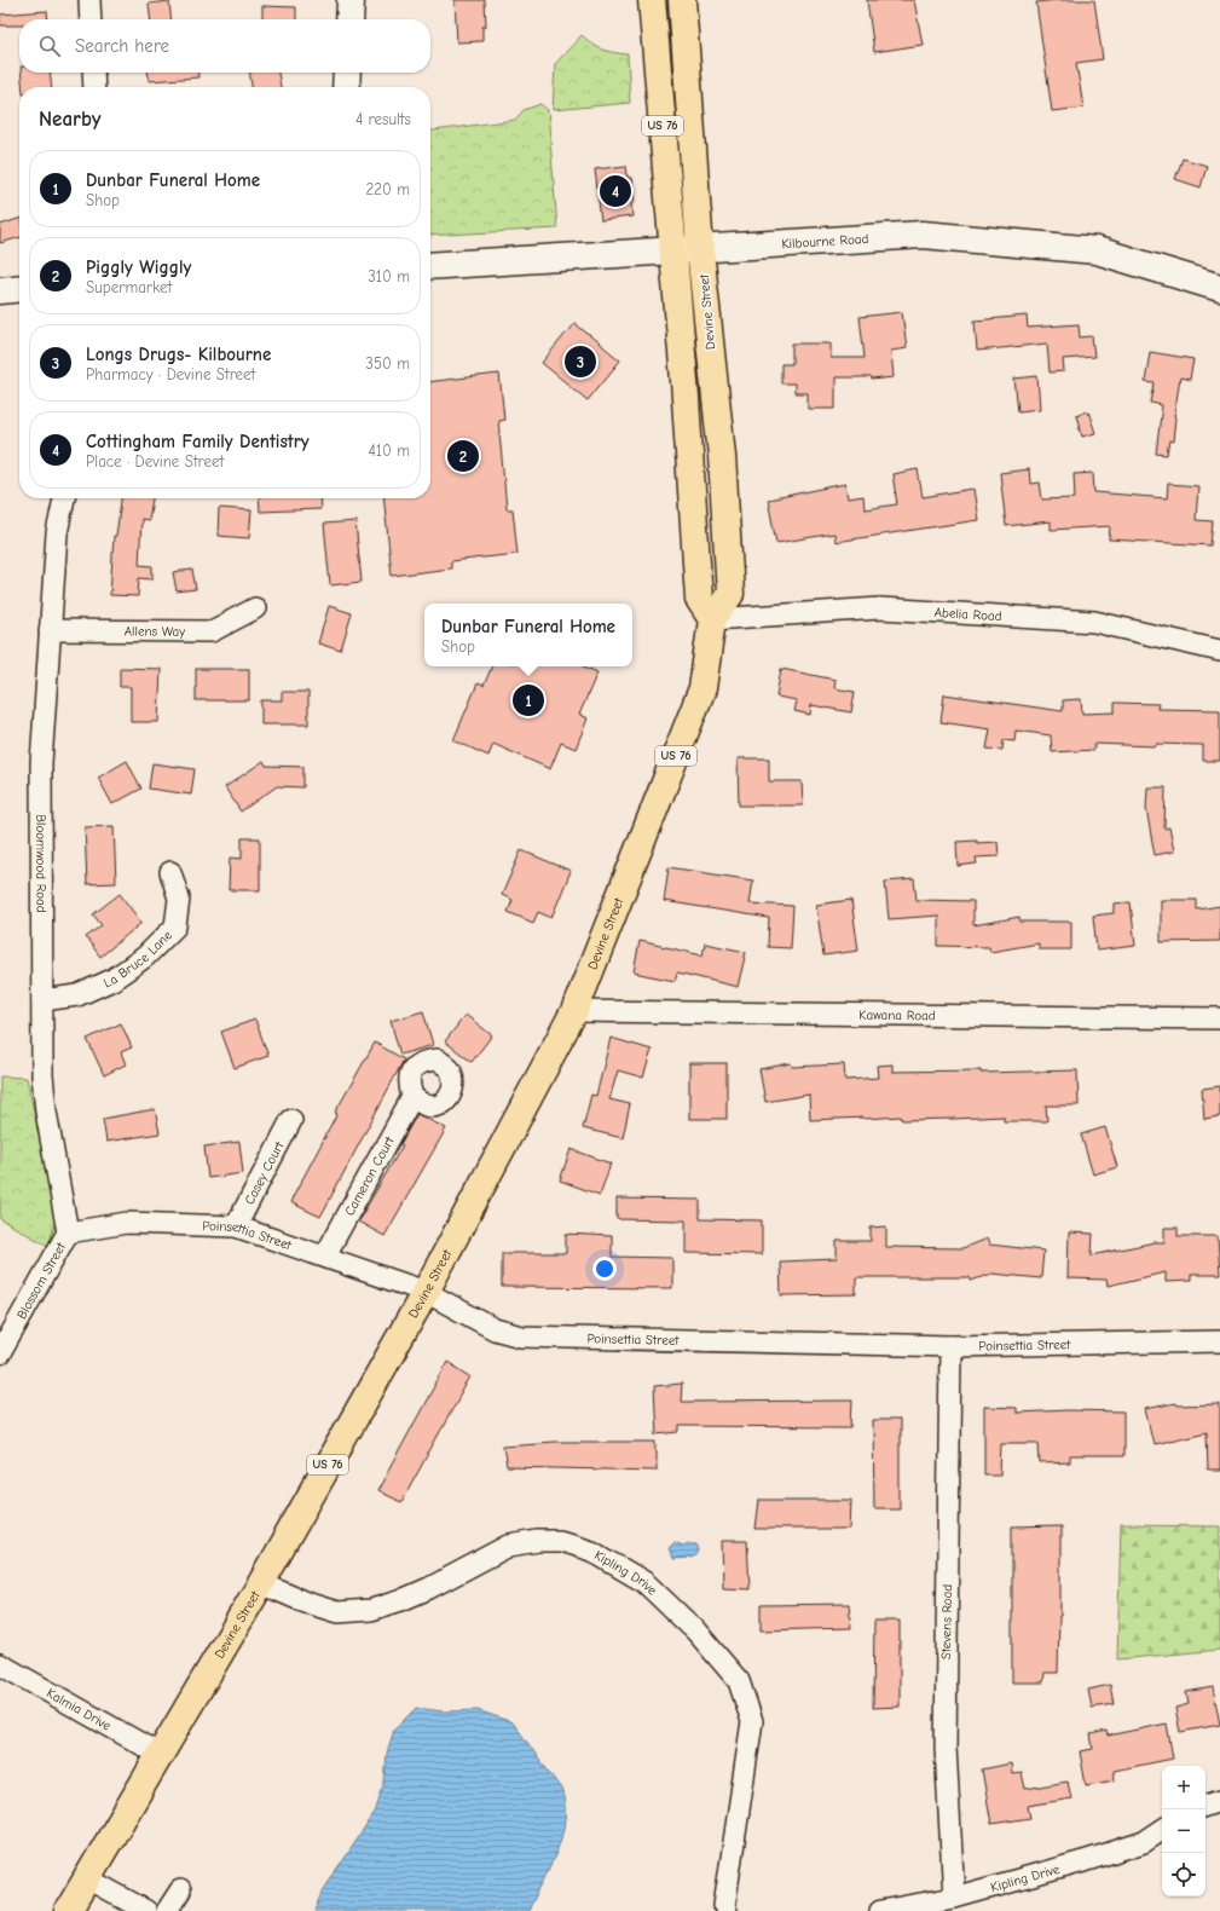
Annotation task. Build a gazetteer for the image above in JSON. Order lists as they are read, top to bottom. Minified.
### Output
{"streets":{"main road":["US 76","Devine Street"],"street":["Kilbourne Road","Abelia Road","Allens Way","Bloomwood Road","La Bruce Lane","Kawana Road","Casey Court","Cameron Court","Poinsettia Street","Blossom Street","Kipling Drive","Stevens Road","Kalmia Drive"]},"crossings":[["US 76","Kilbourne Road"],["US 76","Devine Street"],["US 76","Abelia Road"],["Kilbourne Road","Devine Street"],["Devine Street","Abelia Road"],["Devine Street","Kawana Road"],["Devine Street","Poinsettia Street"],["Devine Street","Kipling Drive"],["Devine Street","Kalmia Drive"],["Allens Way","Bloomwood Road"],["Bloomwood Road","La Bruce Lane"],["Bloomwood Road","Poinsettia Street"],["Bloomwood Road","Blossom Street"],["Casey Court","Poinsettia Street"],["Cameron Court","Poinsettia Street"],["Poinsettia Street","Blossom Street"],["Poinsettia Street","Stevens Road"],["Kipling Drive","Stevens Road"]],"page":{"search":"Search here","heading":["Nearby","4 results"],"list":[{"mark":"1","name":"Dunbar Funeral Home","note":"Shop","value":"220 m"},{"mark":"2","name":"Piggly Wiggly","note":"Supermarket","value":"310 m"},{"mark":"3","name":"Longs Drugs- Kilbourne","note":"Pharmacy · Devine Street","value":"350 m"},{"mark":"4","name":"Cottingham Family Dentistry","note":"Place · Devine Street","value":"410 m"}],"pins":["4","3","2","1"],"popup":["Dunbar Funeral Home","Shop"],"map_buttons":["+","−"]}}
